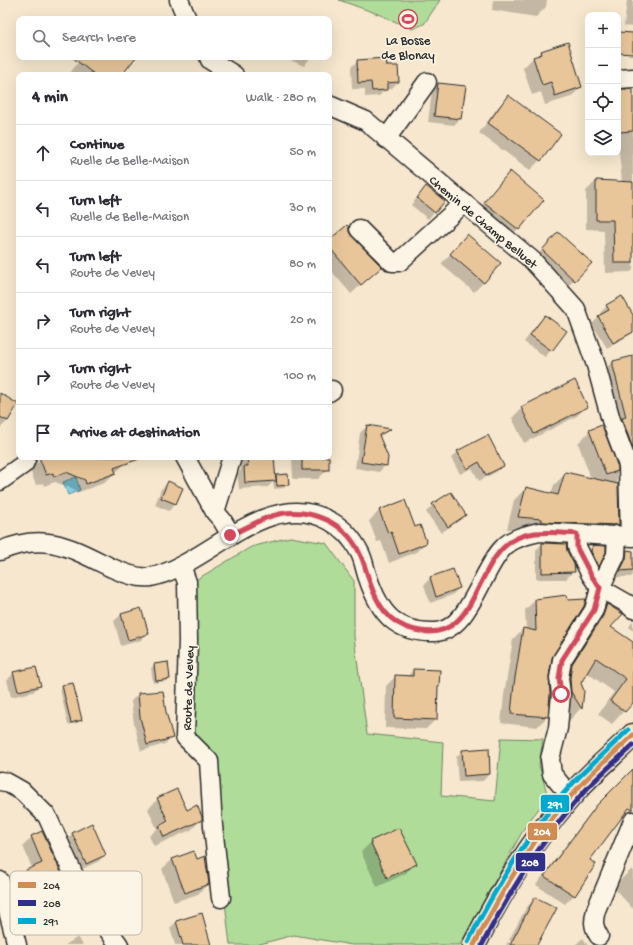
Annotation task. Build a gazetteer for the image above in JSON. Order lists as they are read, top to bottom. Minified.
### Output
{"streets":{"street":["Chemin de Champ Belluet","Route de Vevey"]},"places":{"sports":["La Bosse de Blonay"]},"lines":["transit line 291","transit line 204","transit line 208"],"legend":["204","208","291"],"page":{"map_buttons":["+","−"],"search":"Search here","heading":["4 min","Walk · 280 m"],"list":[["Continue","Ruelle de Belle-Maison","50 m"],["Turn left","Ruelle de Belle-Maison","30 m"],["Turn left","Route de Vevey","80 m"],["Turn right","Route de Vevey","20 m"],["Turn right","Route de Vevey","100 m"],"Arrive at destination"]}}
